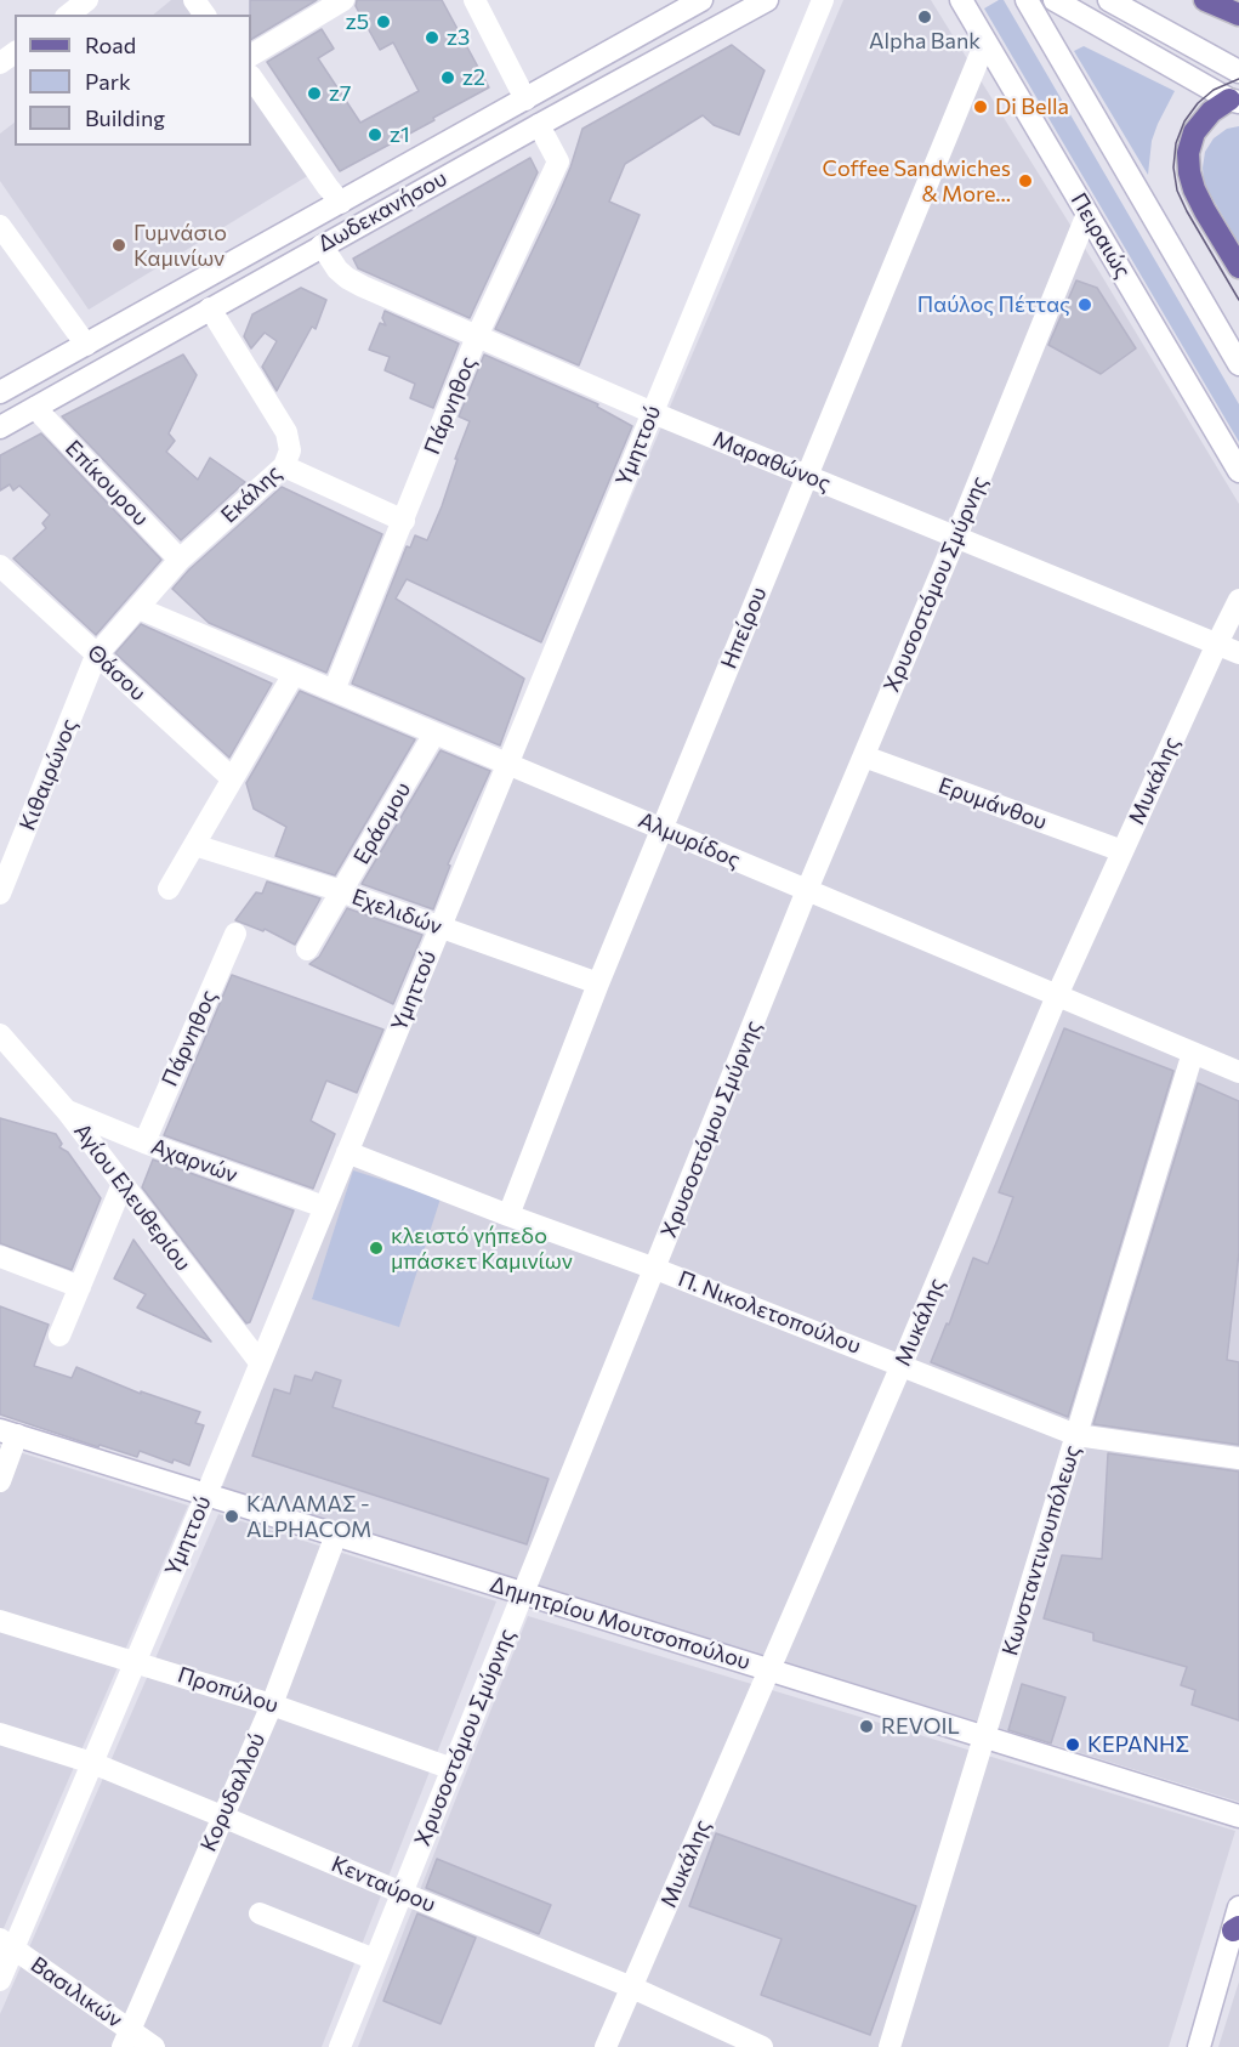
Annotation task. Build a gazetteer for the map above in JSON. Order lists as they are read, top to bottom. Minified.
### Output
{"streets":{"street":["Δωδεκανήσου","Πειραιώς","Πάρνηθος","Υμηττού","Μαραθώνος","Επίκουρου","Εκάλης","Χρυσοστόμου Σμύρνης","Ηπείρου","Θάσου","Κιθαιρώνος","Μυκάλης","Ερυμάνθου","Εράσμου","Αλμυρίδος","Εχελιδών","Αχαρνών","Αγίου Ελευθερίου","Π. Νικολετοπούλου","Κωνσταντινουπόλεως","Δημητρίου Μουτσοπούλου","Προπύλου","Κορυδαλλού","Κενταύρου","Βασιλικών"]},"crossings":[["Δωδεκανήσου","Πάρνηθος"],["Δωδεκανήσου","Μαραθώνος"],["Δωδεκανήσου","Επίκουρου"],["Δωδεκανήσου","Εκάλης"],["Πειραιώς","Χρυσοστόμου Σμύρνης"],["Πειραιώς","Ηπείρου"],["Πάρνηθος","Μαραθώνος"],["Πάρνηθος","Αλμυρίδος"],["Πάρνηθος","Αχαρνών"],["Υμηττού","Μαραθώνος"],["Υμηττού","Αλμυρίδος"],["Υμηττού","Εχελιδών"],["Υμηττού","Αχαρνών"],["Υμηττού","Αγίου Ελευθερίου"],["Υμηττού","Π. Νικολετοπούλου"],["Υμηττού","Δημητρίου Μουτσοπούλου"],["Υμηττού","Προπύλου"],["Υμηττού","Κενταύρου"],["Υμηττού","Βασιλικών"],["Μαραθώνος","Χρυσοστόμου Σμύρνης"],["Μαραθώνος","Ηπείρου"],["Μαραθώνος","Μυκάλης"],["Επίκουρου","Εκάλης"],["Εκάλης","Θάσου"],["Εκάλης","Κιθαιρώνος"],["Εκάλης","Αλμυρίδος"],["Χρυσοστόμου Σμύρνης","Ερυμάνθου"],["Χρυσοστόμου Σμύρνης","Αλμυρίδος"],["Χρυσοστόμου Σμύρνης","Π. Νικολετοπούλου"],["Χρυσοστόμου Σμύρνης","Δημητρίου Μουτσοπούλου"],["Χρυσοστόμου Σμύρνης","Προπύλου"],["Χρυσοστόμου Σμύρνης","Κενταύρου"],["Ηπείρου","Αλμυρίδος"],["Ηπείρου","Εχελιδών"],["Ηπείρου","Π. Νικολετοπούλου"],["Θάσου","Κιθαιρώνος"],["Μυκάλης","Ερυμάνθου"],["Μυκάλης","Αλμυρίδος"],["Μυκάλης","Π. Νικολετοπούλου"],["Μυκάλης","Δημητρίου Μουτσοπούλου"],["Μυκάλης","Κενταύρου"],["Εράσμου","Αλμυρίδος"],["Εράσμου","Εχελιδών"],["Αλμυρίδος","Κωνσταντινουπόλεως"],["Αχαρνών","Αγίου Ελευθερίου"],["Π. Νικολετοπούλου","Κωνσταντινουπόλεως"],["Κωνσταντινουπόλεως","Δημητρίου Μουτσοπούλου"],["Δημητρίου Μουτσοπούλου","Κορυδαλλού"],["Προπύλου","Κορυδαλλού"],["Κορυδαλλού","Κενταύρου"],["Κορυδαλλού","Βασιλικών"]],"places":["Alpha Bank","z5","z3","z2","z7","Di Bella","z1","Coffee Sandwiches & More...","Γυμνάσιο Καμινίων","Παύλος Πέττας","κλειστό γήπεδο μπάσκετ Καμινίων","ΚΑΛΑΜΑΣ - ALPHACOM","REVOIL","ΚΕΡΑΝΗΣ"],"legend":["Road","Park","Building"]}
